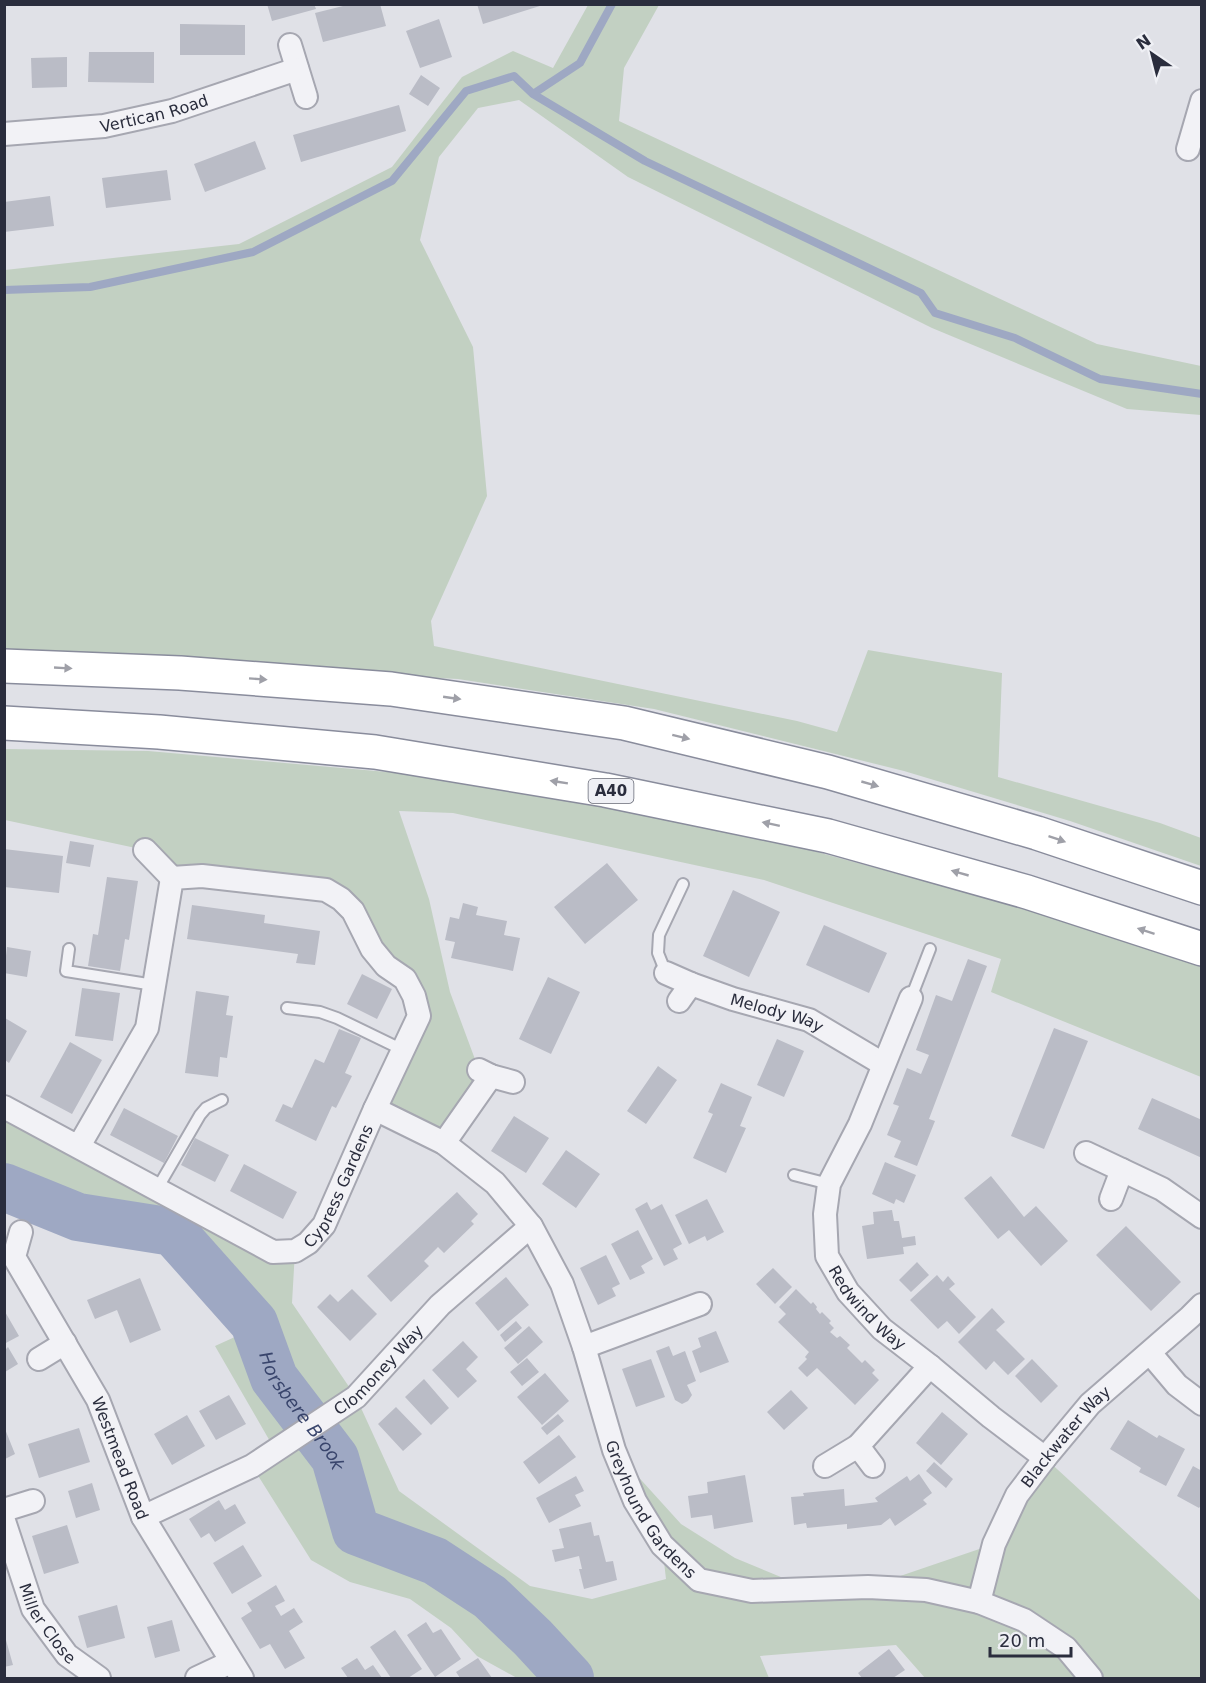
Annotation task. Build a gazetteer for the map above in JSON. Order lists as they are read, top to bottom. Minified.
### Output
{"streets":{"highway":["A40"],"street":["Vertican Road","Melody Way","Cypress Gardens","Redwind Way","Clomoney Way","Blackwater Way","Westmead Road","Greyhound Gardens","Miller Close"]},"crossings":[["Melody Way","Redwind Way"],["Cypress Gardens","Greyhound Gardens"],["Redwind Way","Blackwater Way"],["Clomoney Way","Westmead Road"],["Clomoney Way","Greyhound Gardens"],["Blackwater Way","Greyhound Gardens"]],"water":["Horsbere Brook"],"scale_bar":"20 m","north":"top left"}
